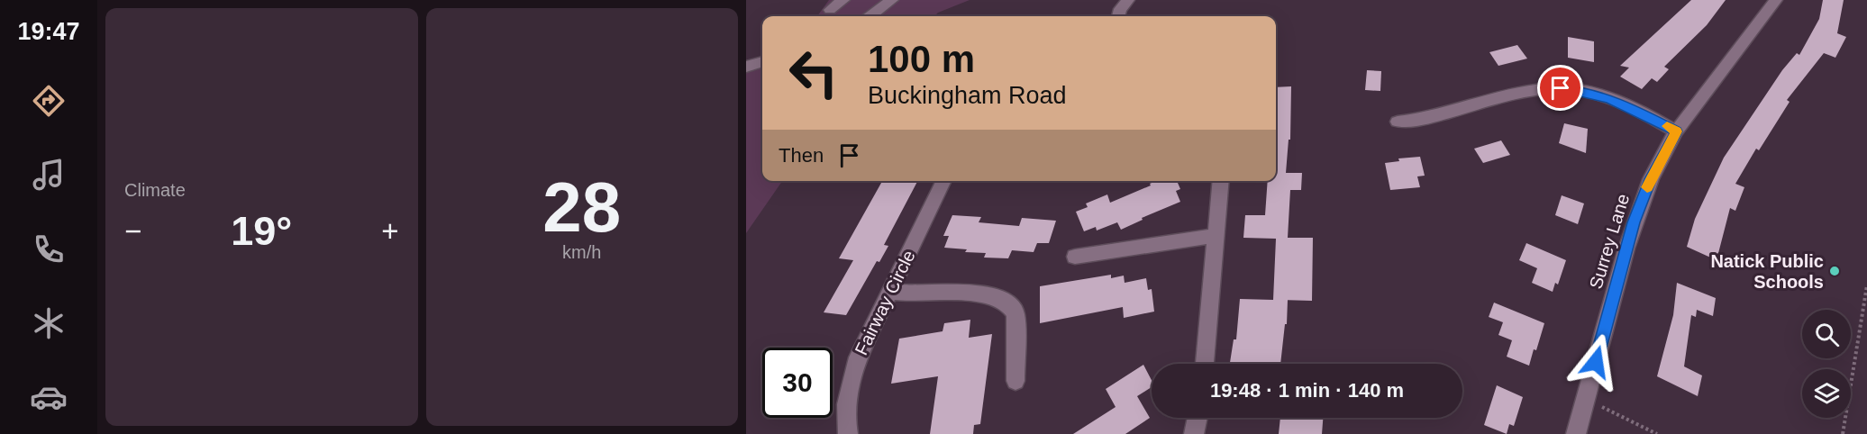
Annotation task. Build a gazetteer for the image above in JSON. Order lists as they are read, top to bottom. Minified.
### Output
{"streets":{"street":["Surrey Lane","Fairway Circle"]},"places":["Natick Public Schools"],"page":{"tabs":"19:47","tile":["Climate",["28","km/h"]],"turn":["100 m","Buckingham Road"],"then":"Then","heat":["−","19°","+"],"limit":"30","trip":"19:48 · 1 min · 140 m"}}
